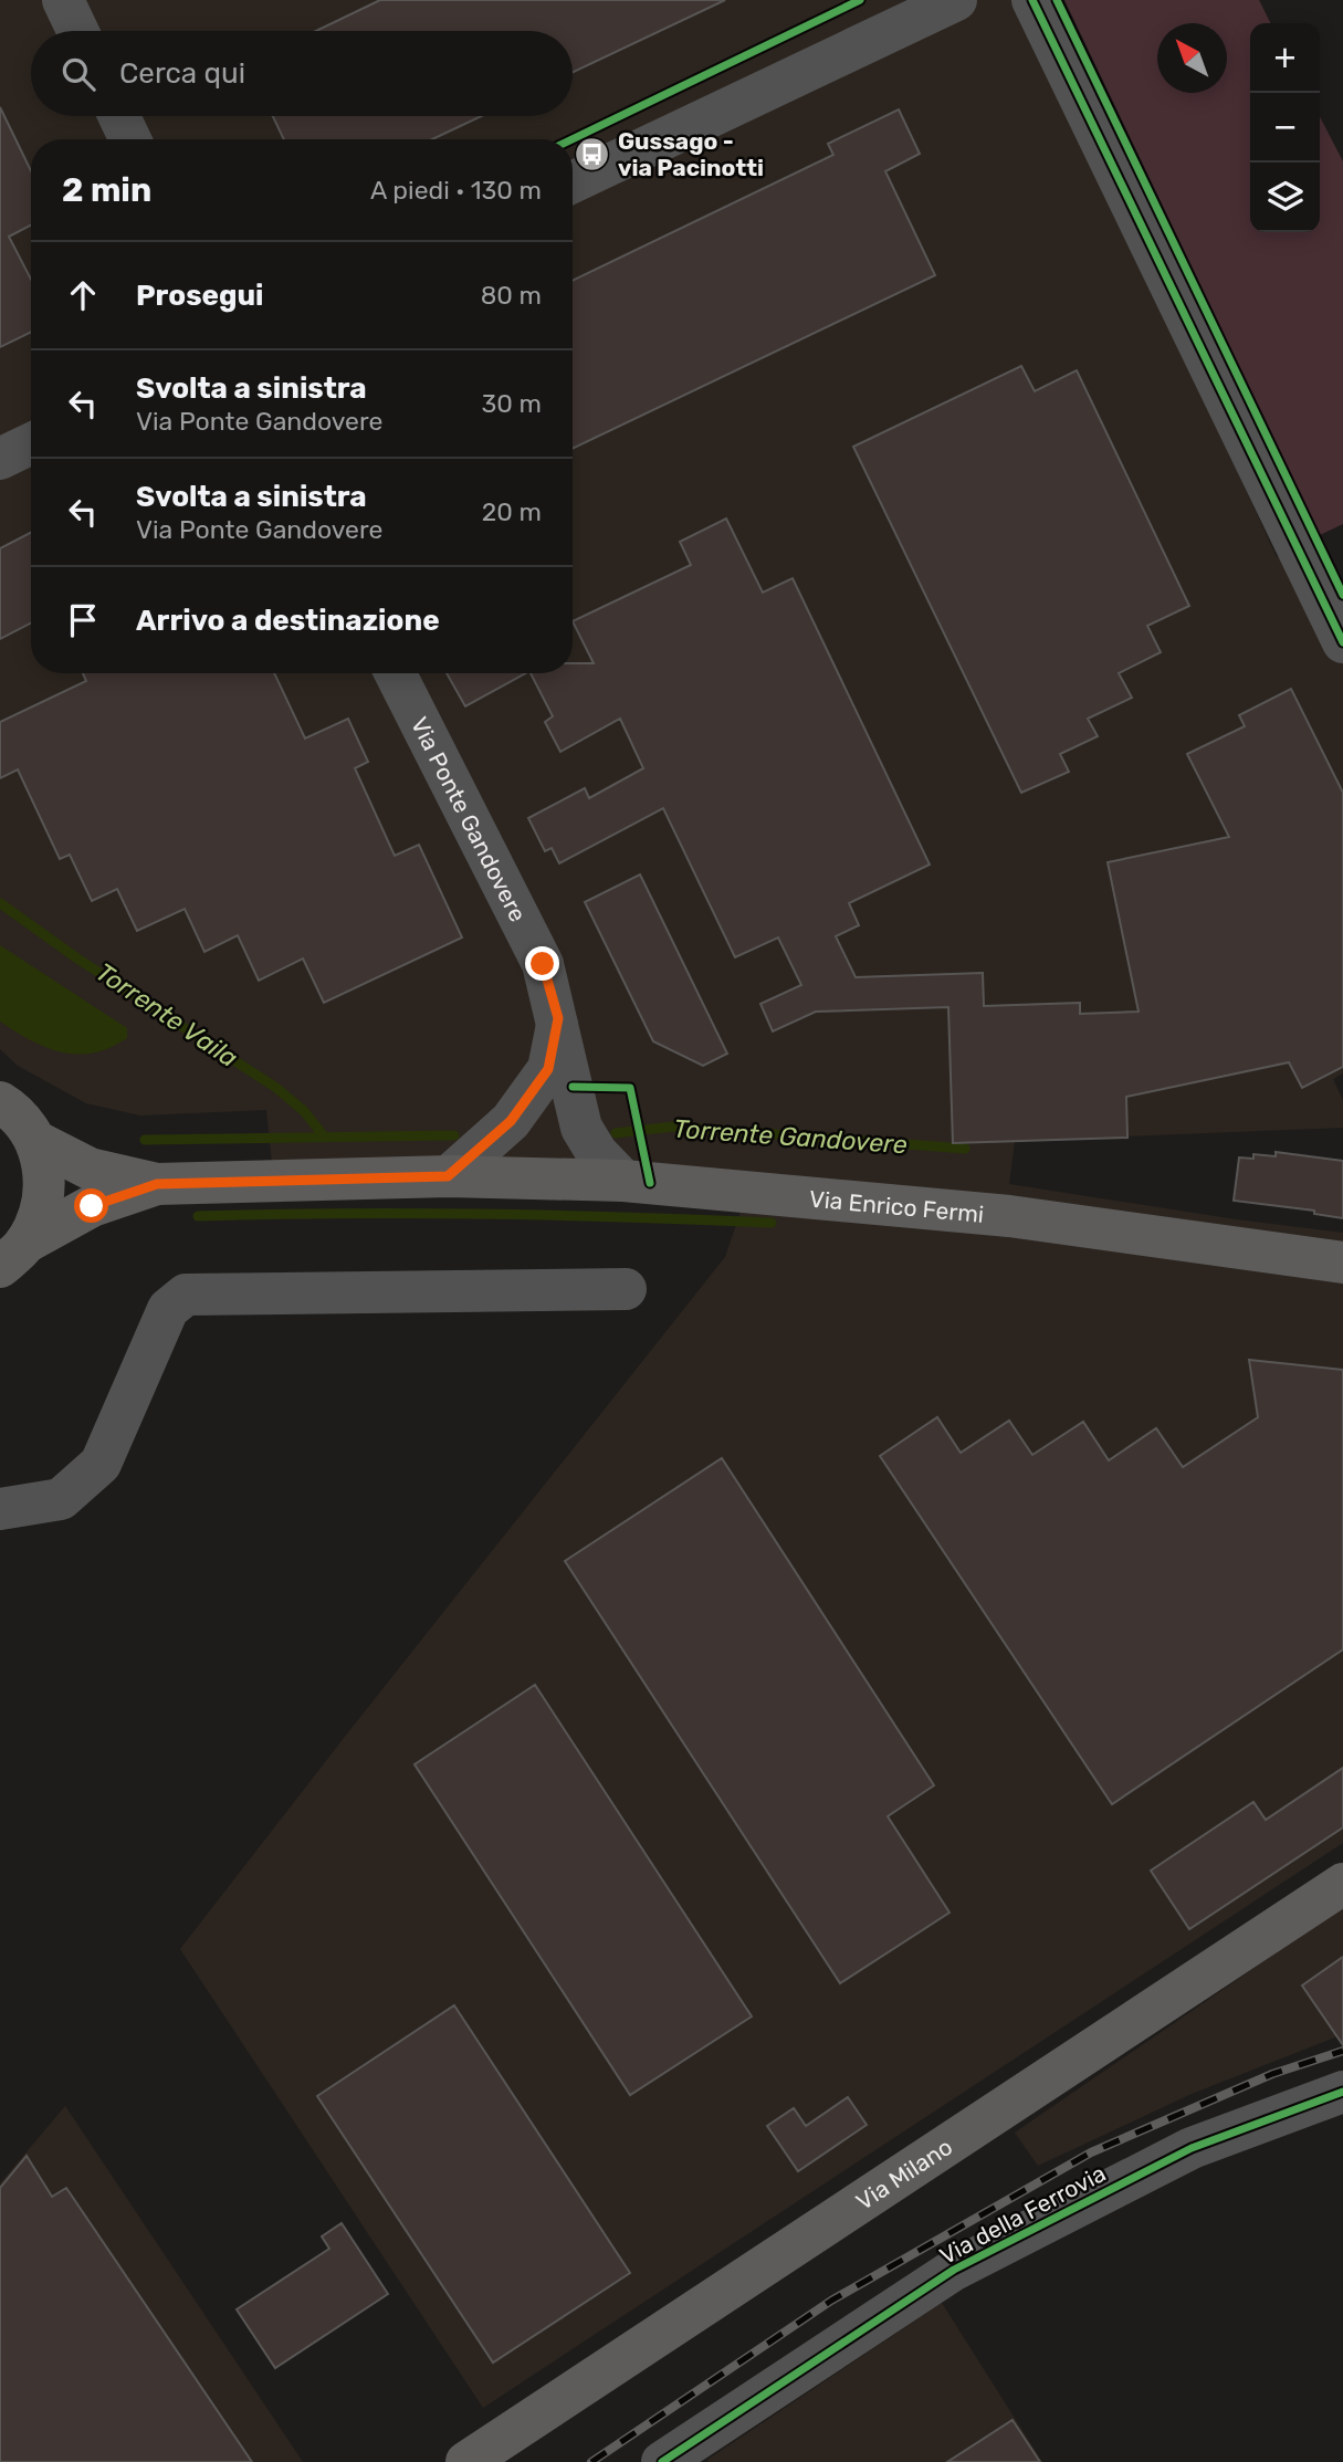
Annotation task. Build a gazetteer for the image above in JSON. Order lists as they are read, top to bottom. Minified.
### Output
{"streets":{"main road":["Via Enrico Fermi","Via Milano"],"street":["Via Ponte Gandovere","Via della Ferrovia"]},"crossings":[["Via Ponte Gandovere","Via Enrico Fermi"]],"water":["Torrente Vaila","Torrente Gandovere"],"places":{"bus stop":["Gussago - via Pacinotti"]},"north":"top left","page":{"map_buttons":["+","−"],"search":"Cerca qui","heading":["2 min","A piedi · 130 m"],"list":[["Prosegui","80 m"],["Svolta a sinistra","Via Ponte Gandovere","30 m"],["Svolta a sinistra","Via Ponte Gandovere","20 m"],"Arrivo a destinazione"]}}
